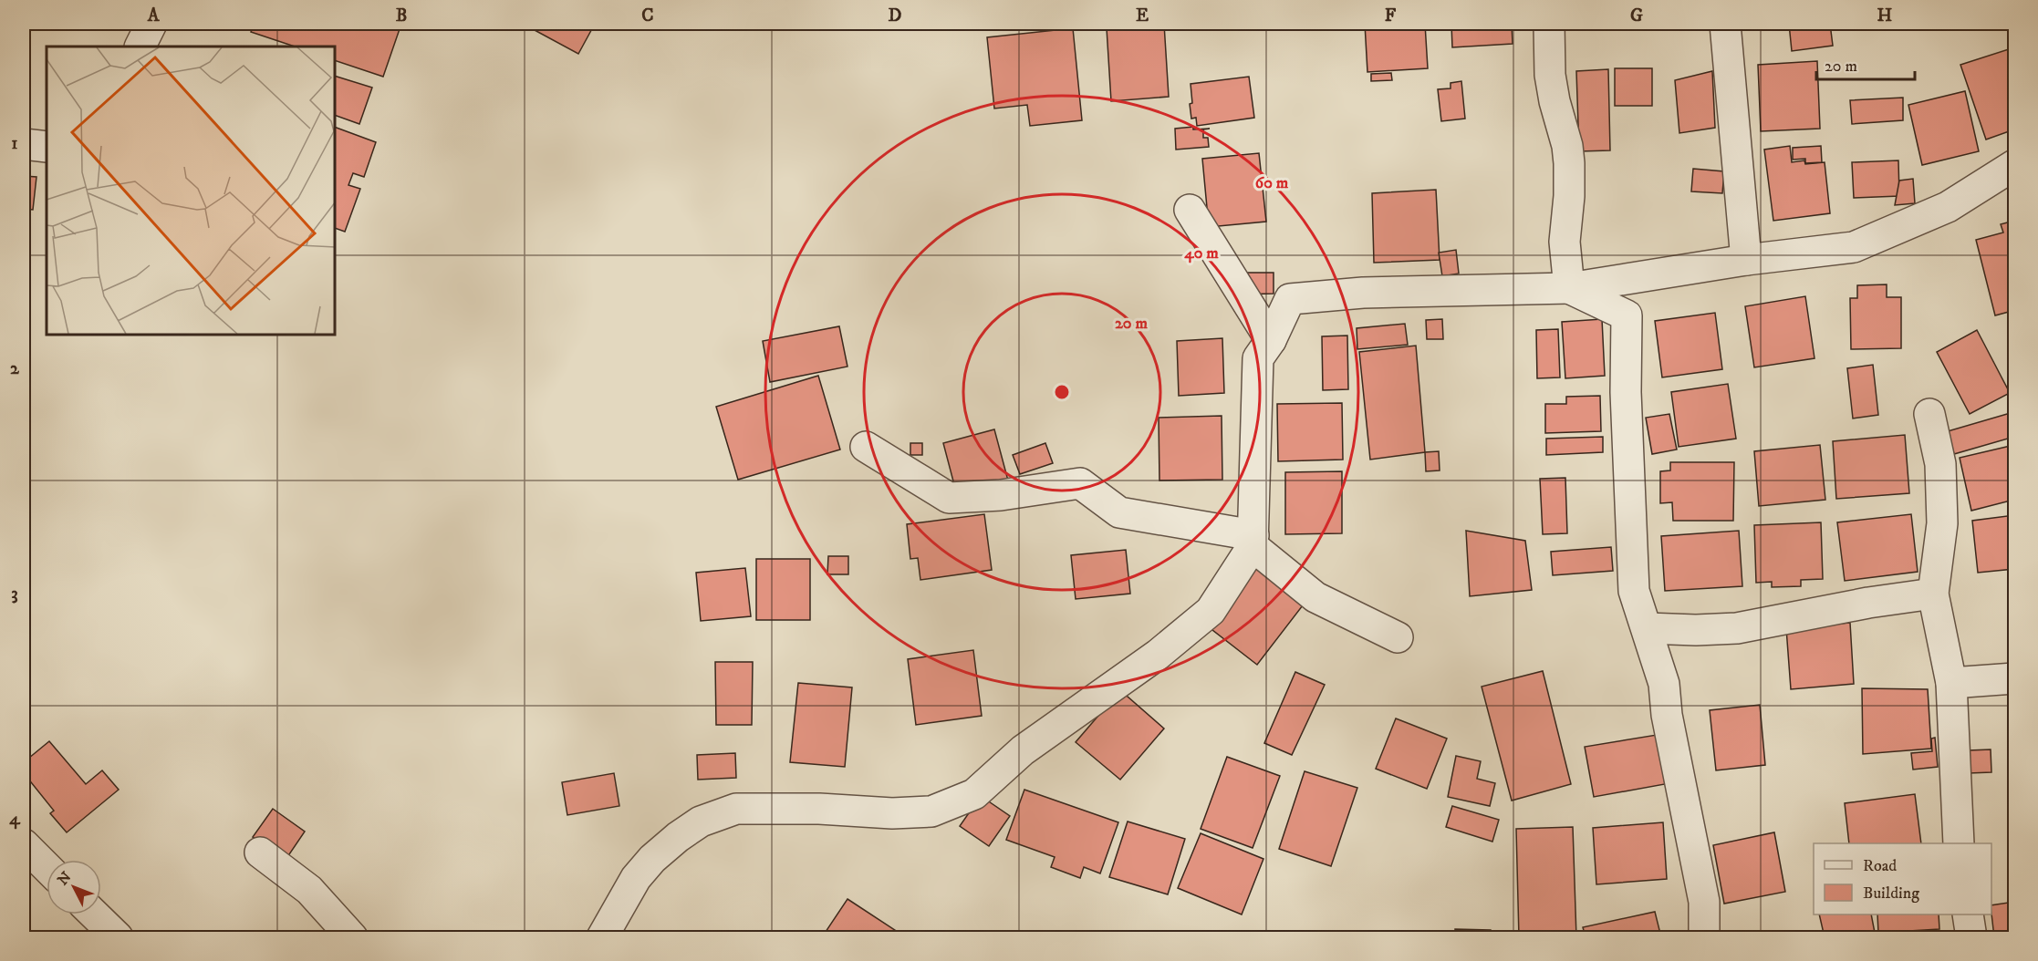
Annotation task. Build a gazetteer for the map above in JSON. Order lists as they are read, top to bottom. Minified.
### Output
{"legend":["Road","Building"],"scale_bar":"20 m","north":"top left","grid":{"columns":["A","B","C","D","E","F","G","H"],"rows":["1","2","3","4"]},"rings":["60 m","40 m","20 m"]}
